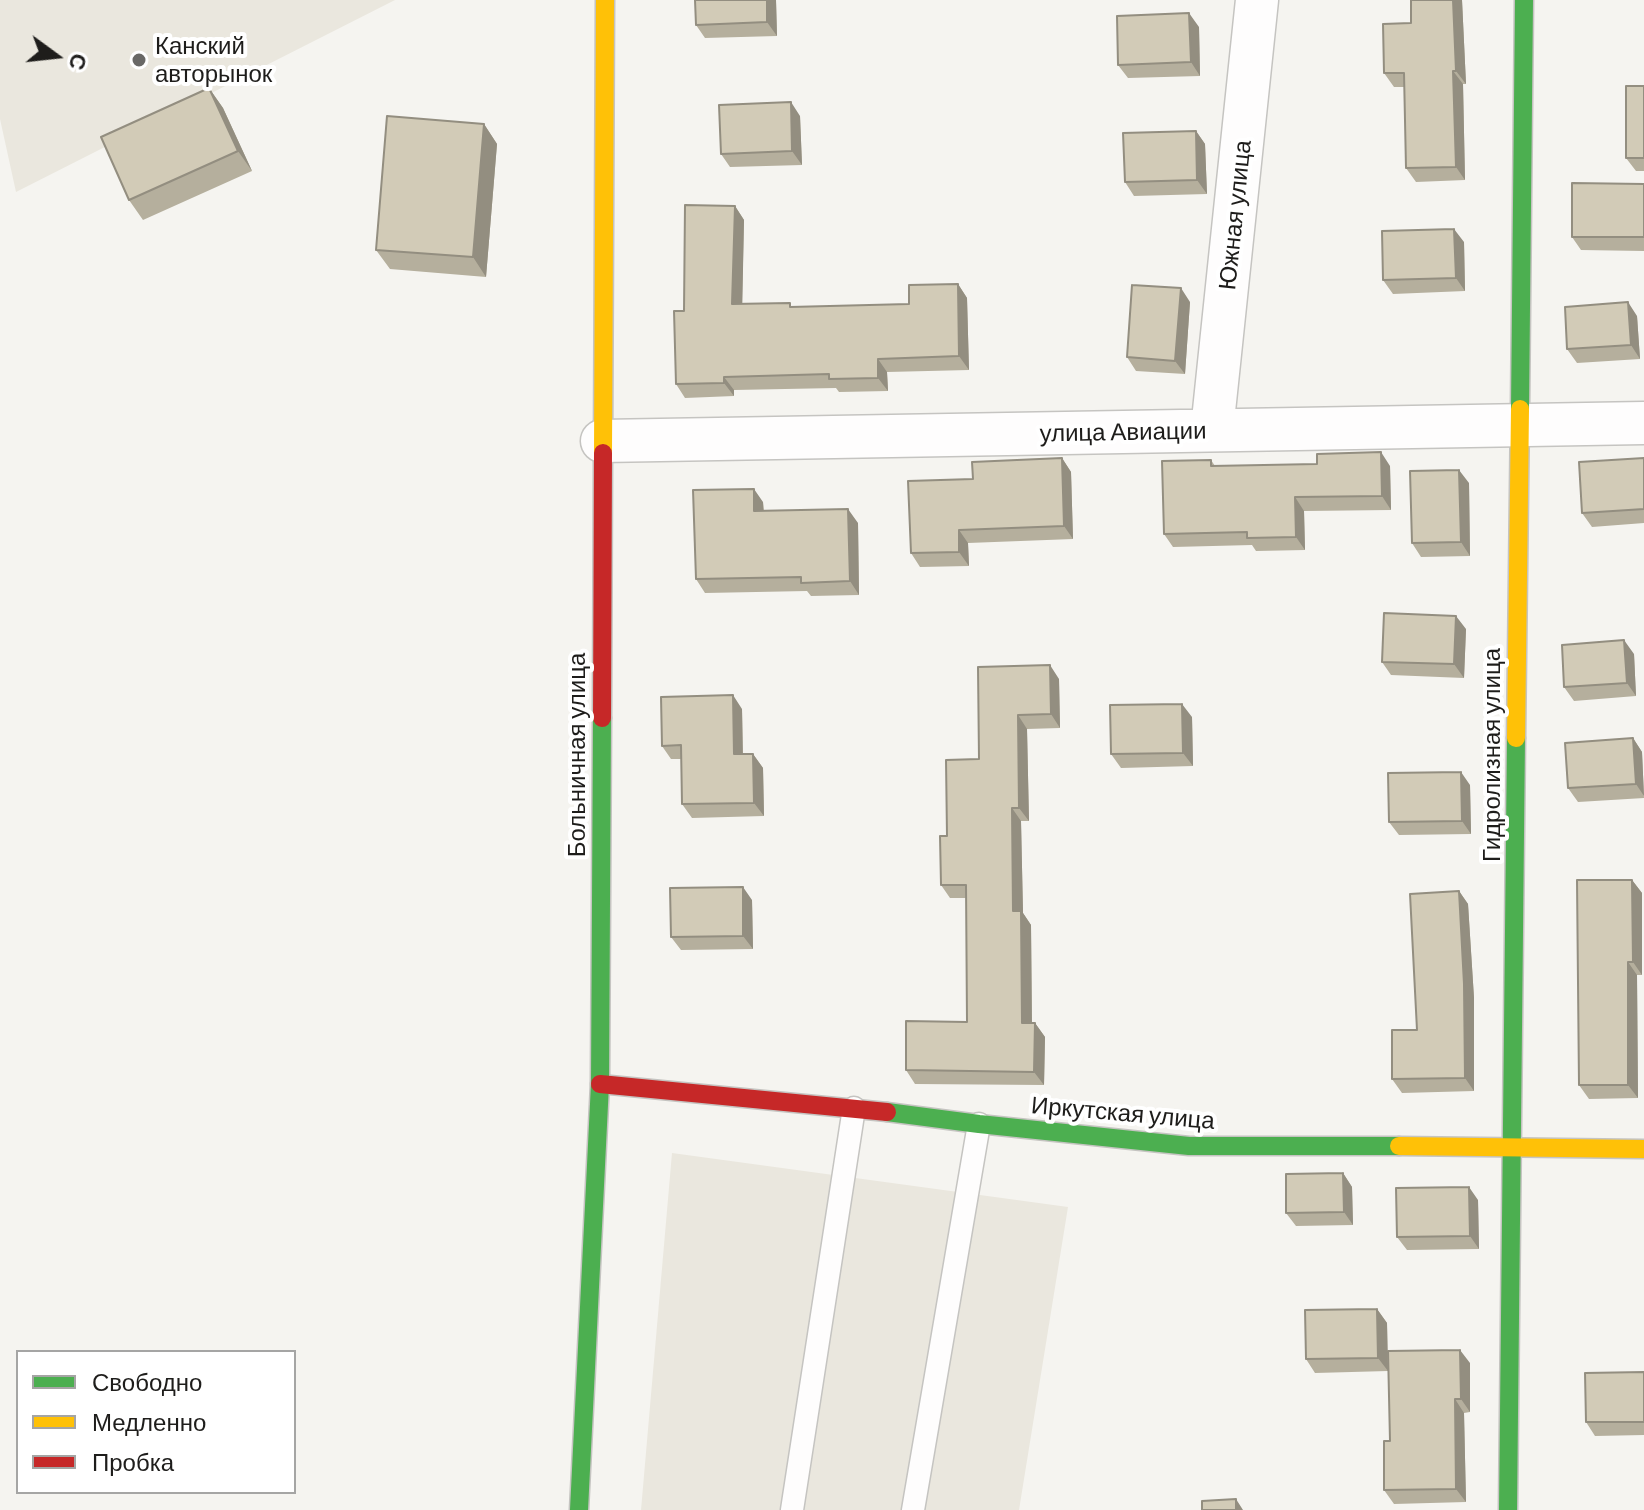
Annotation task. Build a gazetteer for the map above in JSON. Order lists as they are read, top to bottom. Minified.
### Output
{"streets":{"street":["Южная улица","улица Авиации","Больничная улица","Гидролизная улица","Иркутская улица"]},"crossings":[["Южная улица","улица Авиации"],["улица Авиации","Больничная улица"],["улица Авиации","Гидролизная улица"],["Больничная улица","Иркутская улица"],["Гидролизная улица","Иркутская улица"]],"places":["Канский авторынок"],"legend":["Свободно","Медленно","Пробка"],"north":"right"}
